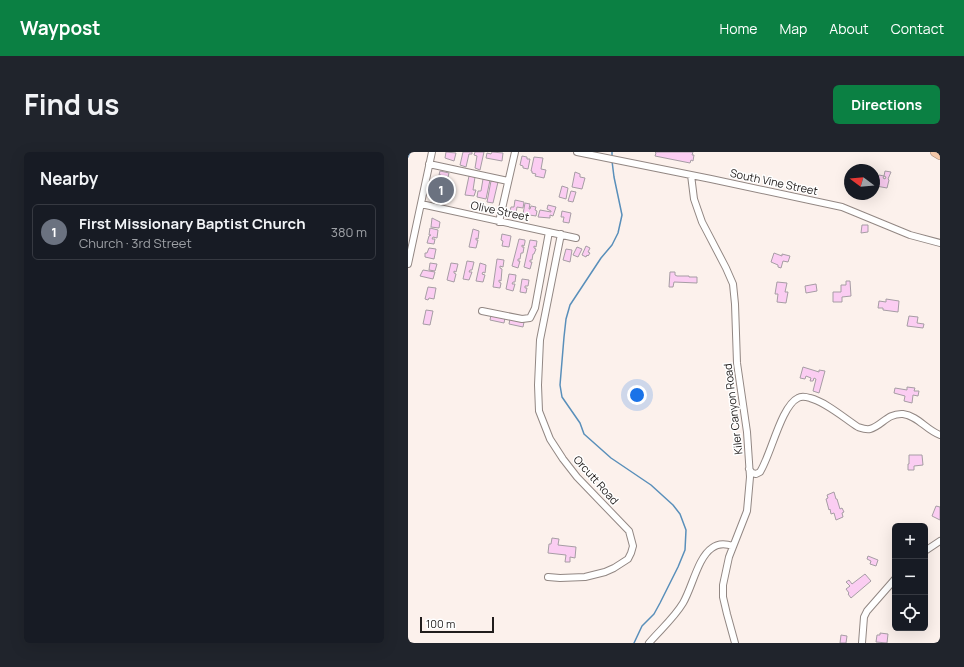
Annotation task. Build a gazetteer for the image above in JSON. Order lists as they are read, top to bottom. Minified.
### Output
{"streets":{"street":["South Vine Street","Olive Street","Kiler Canyon Road","Orcutt Road"]},"crossings":[["South Vine Street","Kiler Canyon Road"],["Olive Street","Orcutt Road"]],"scale_bar":"100 m","north":"left","page":{"header":"Waypost","nav":["Home","Map","About","Contact"],"title":"Find us","buttons":"Directions","heading":"Nearby","pins":"1","list":[{"mark":"1","name":"First Missionary Baptist Church","note":"Church · 3rd Street","value":"380 m"}],"map_buttons":["+","−"],"scale":"100 m"}}
